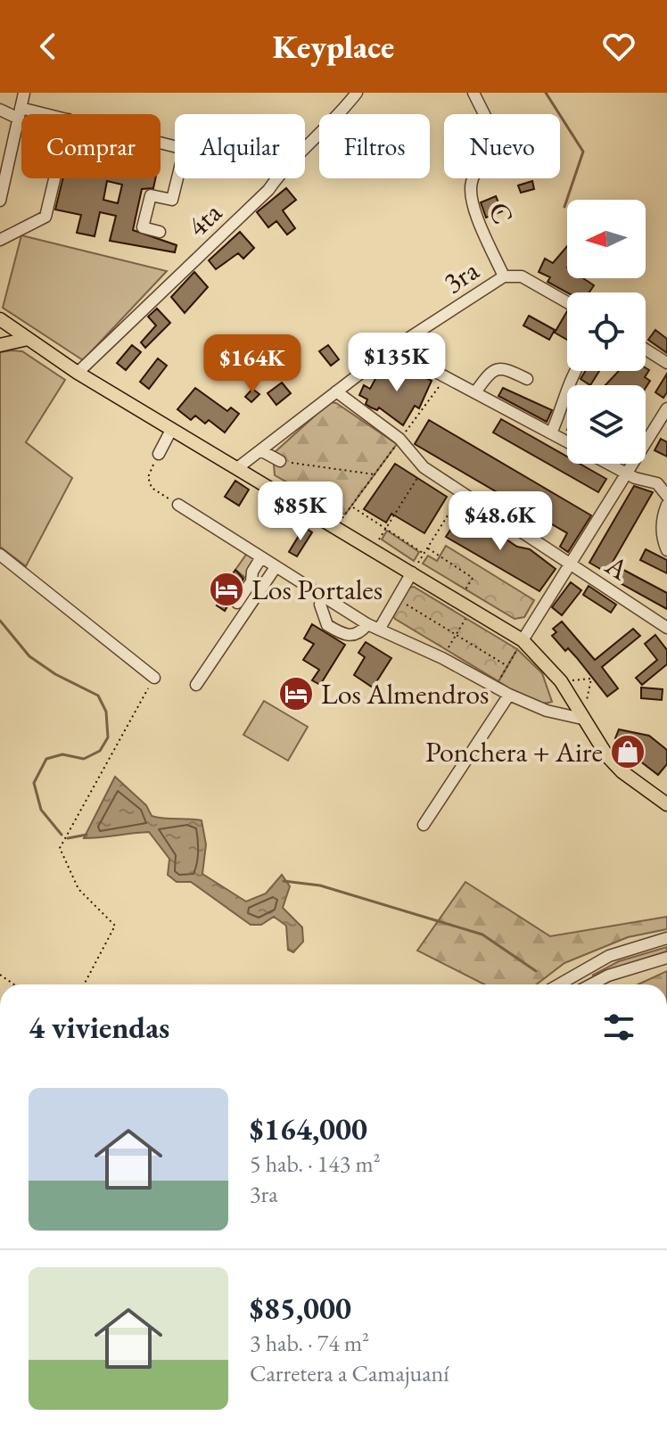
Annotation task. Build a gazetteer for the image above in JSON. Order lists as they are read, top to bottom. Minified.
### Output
{"streets":{"street":["C","4ta","3ra","A"]},"crossings":[["C","3ra"],["3ra","A"]],"places":{"hotel":["Los Portales","Los Almendros"],"shop":["Ponchera + Aire"]},"north":"left","page":{"header":"Keyplace","chip":["Comprar","Alquilar","Filtros","Nuevo"],"price":["$135K","$164K","$85K","$48.6K"],"heading":"4 viviendas","list":[{"name":"$164,000","note":"5 hab. · 143 m² · 3ra"},{"name":"$85,000","note":"3 hab. · 74 m² · Carretera a Camajuaní"}]}}
